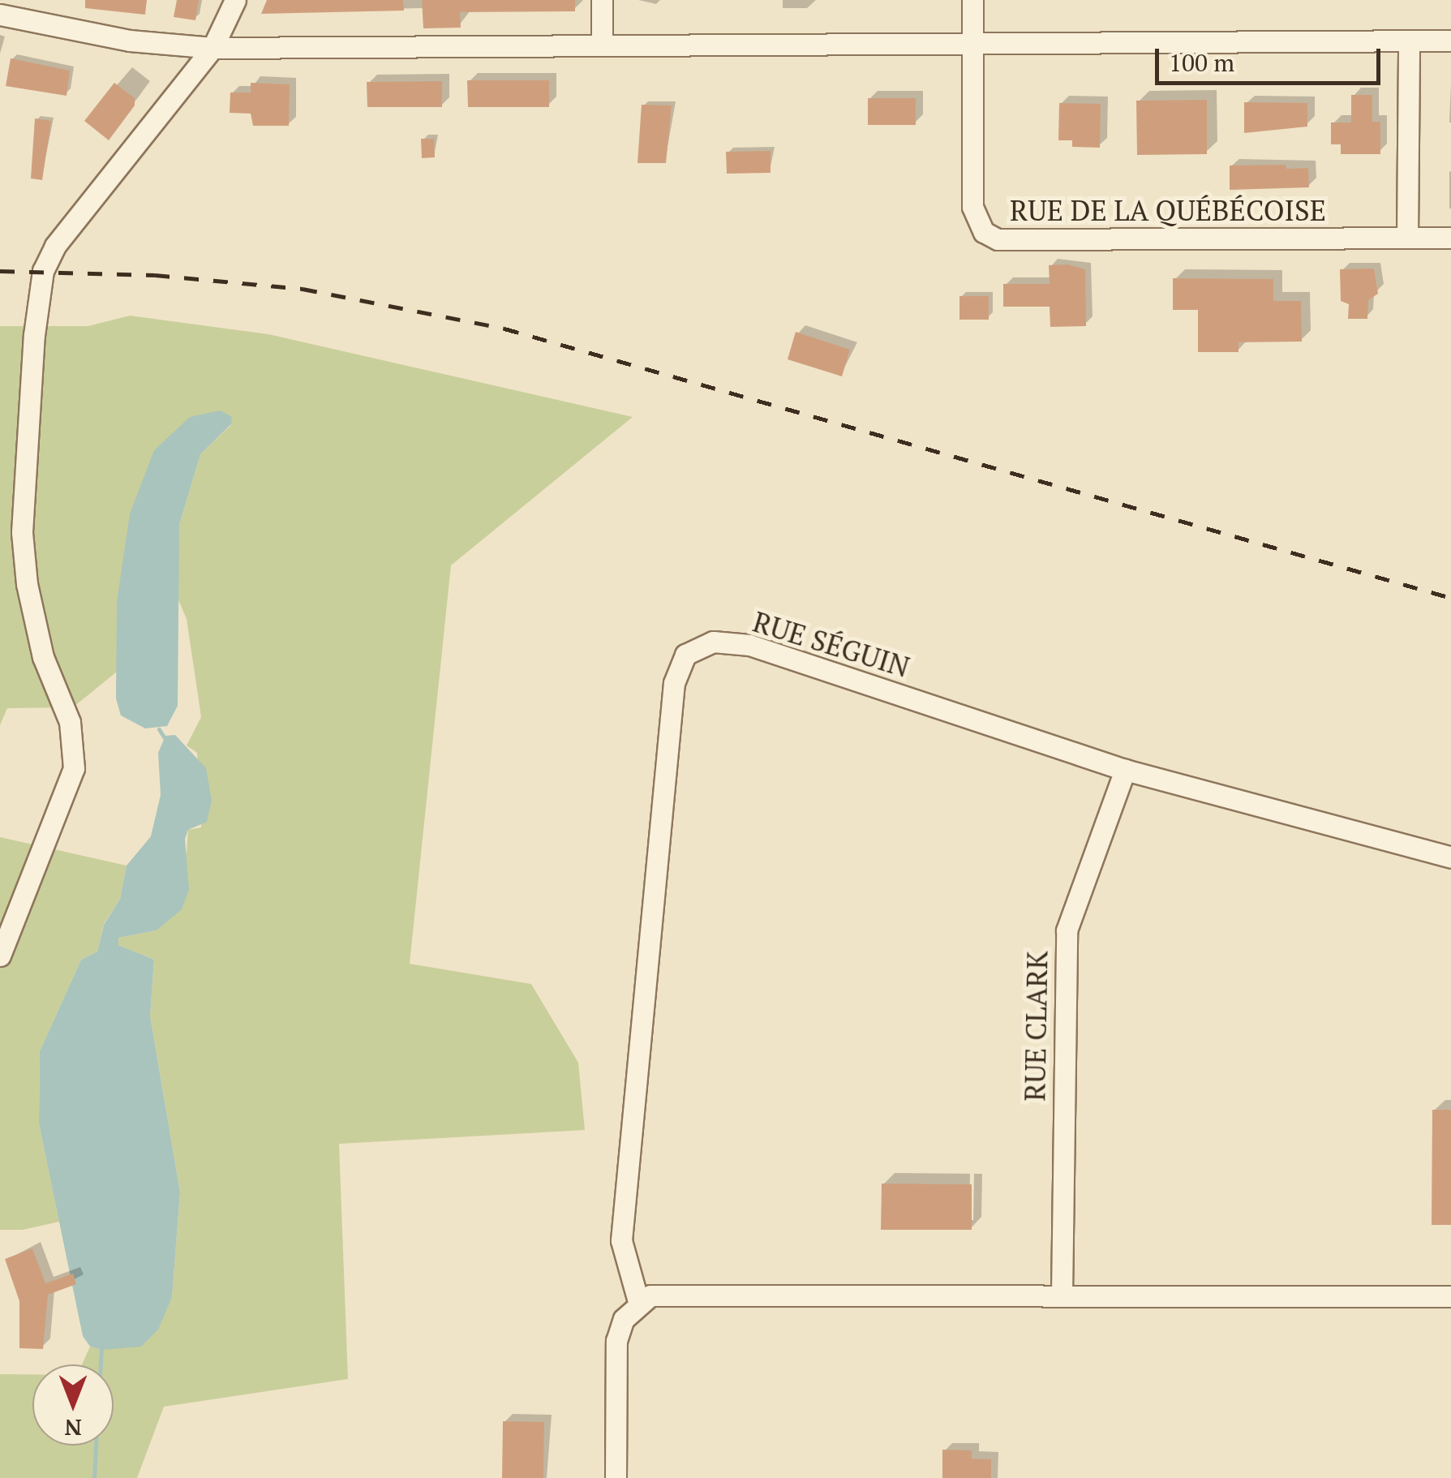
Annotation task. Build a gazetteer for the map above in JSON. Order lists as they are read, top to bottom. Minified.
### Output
{"streets":{"street":["RUE DE LA QUÉBÉCOISE","RUE SÉGUIN","RUE CLARK"]},"crossings":[["RUE SÉGUIN","RUE CLARK"]],"scale_bar":"100 m","north":"bottom"}
